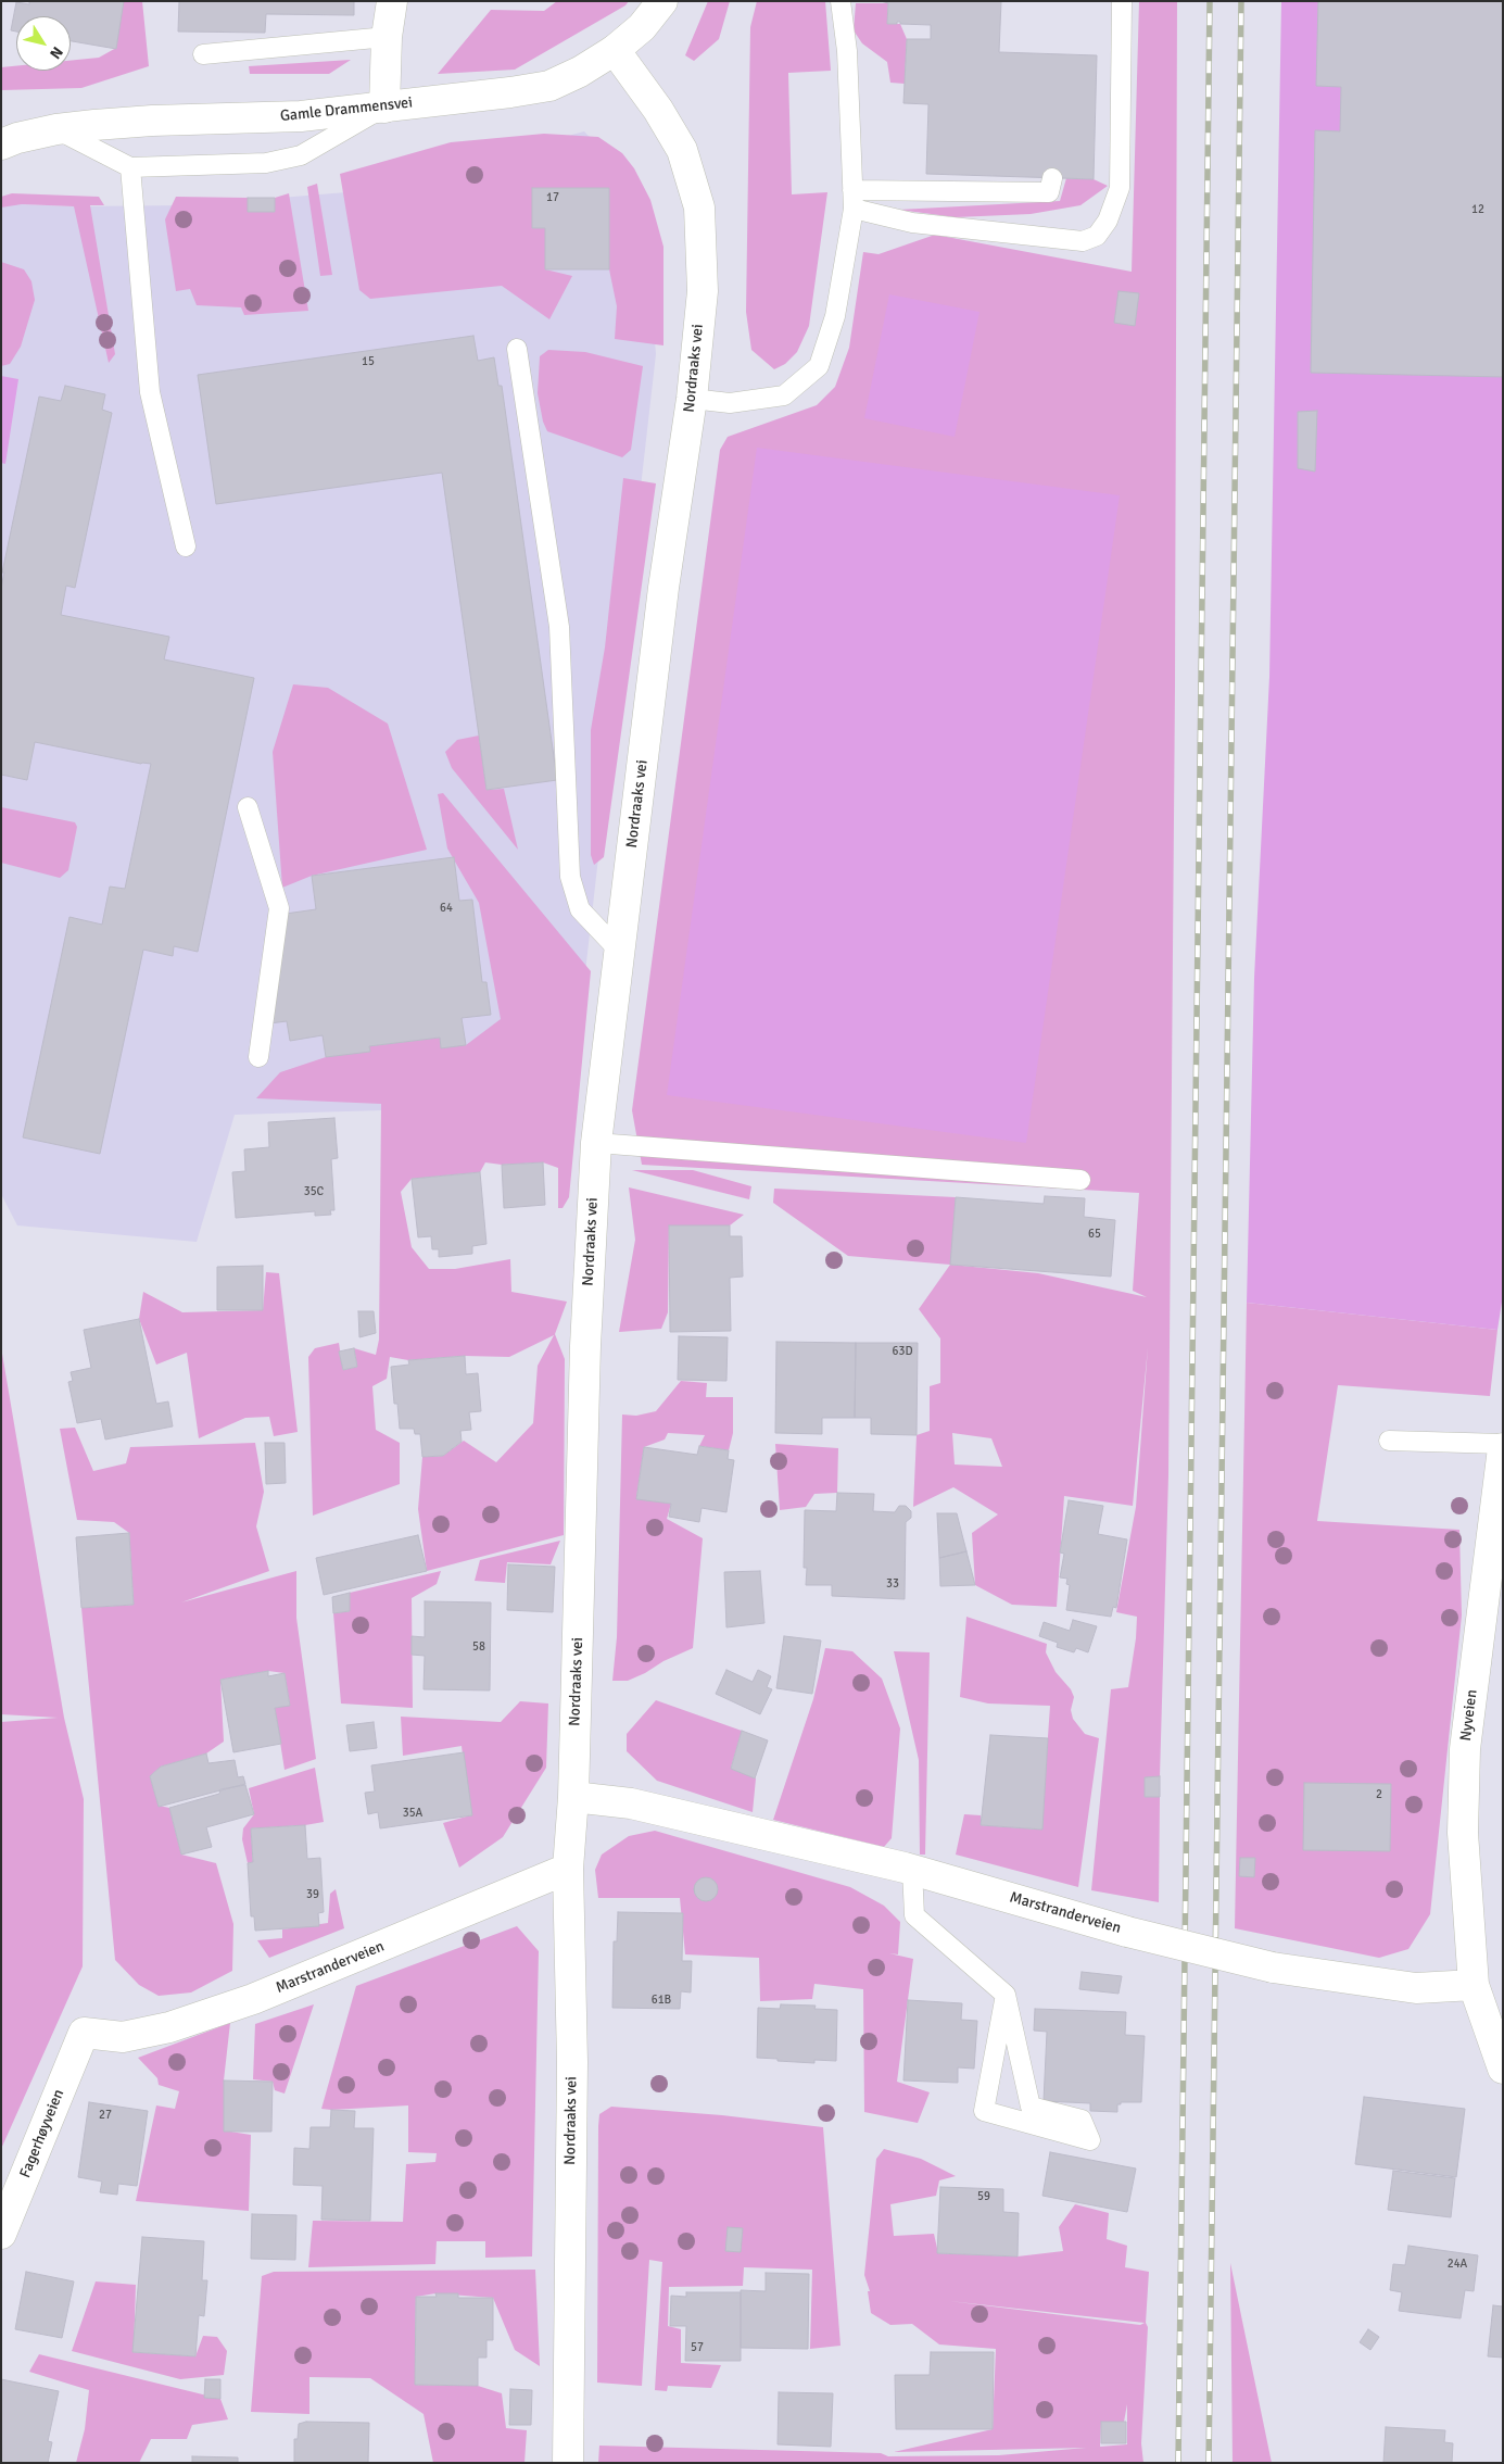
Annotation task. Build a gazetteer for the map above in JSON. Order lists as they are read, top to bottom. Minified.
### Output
{"streets":{"street":["Gamle Drammensvei","Nordraaks vei","Nyveien","Marstranderveien","Fagerhøyveien"]},"crossings":[["Gamle Drammensvei","Nordraaks vei"],["Nordraaks vei","Marstranderveien"],["Nyveien","Marstranderveien"],["Marstranderveien","Fagerhøyveien"]],"house_numbers":["17","12","15","64","35C","65","63D","33","58","2","35A","39","61B","27","59","24A","57"],"north":"bottom right"}
